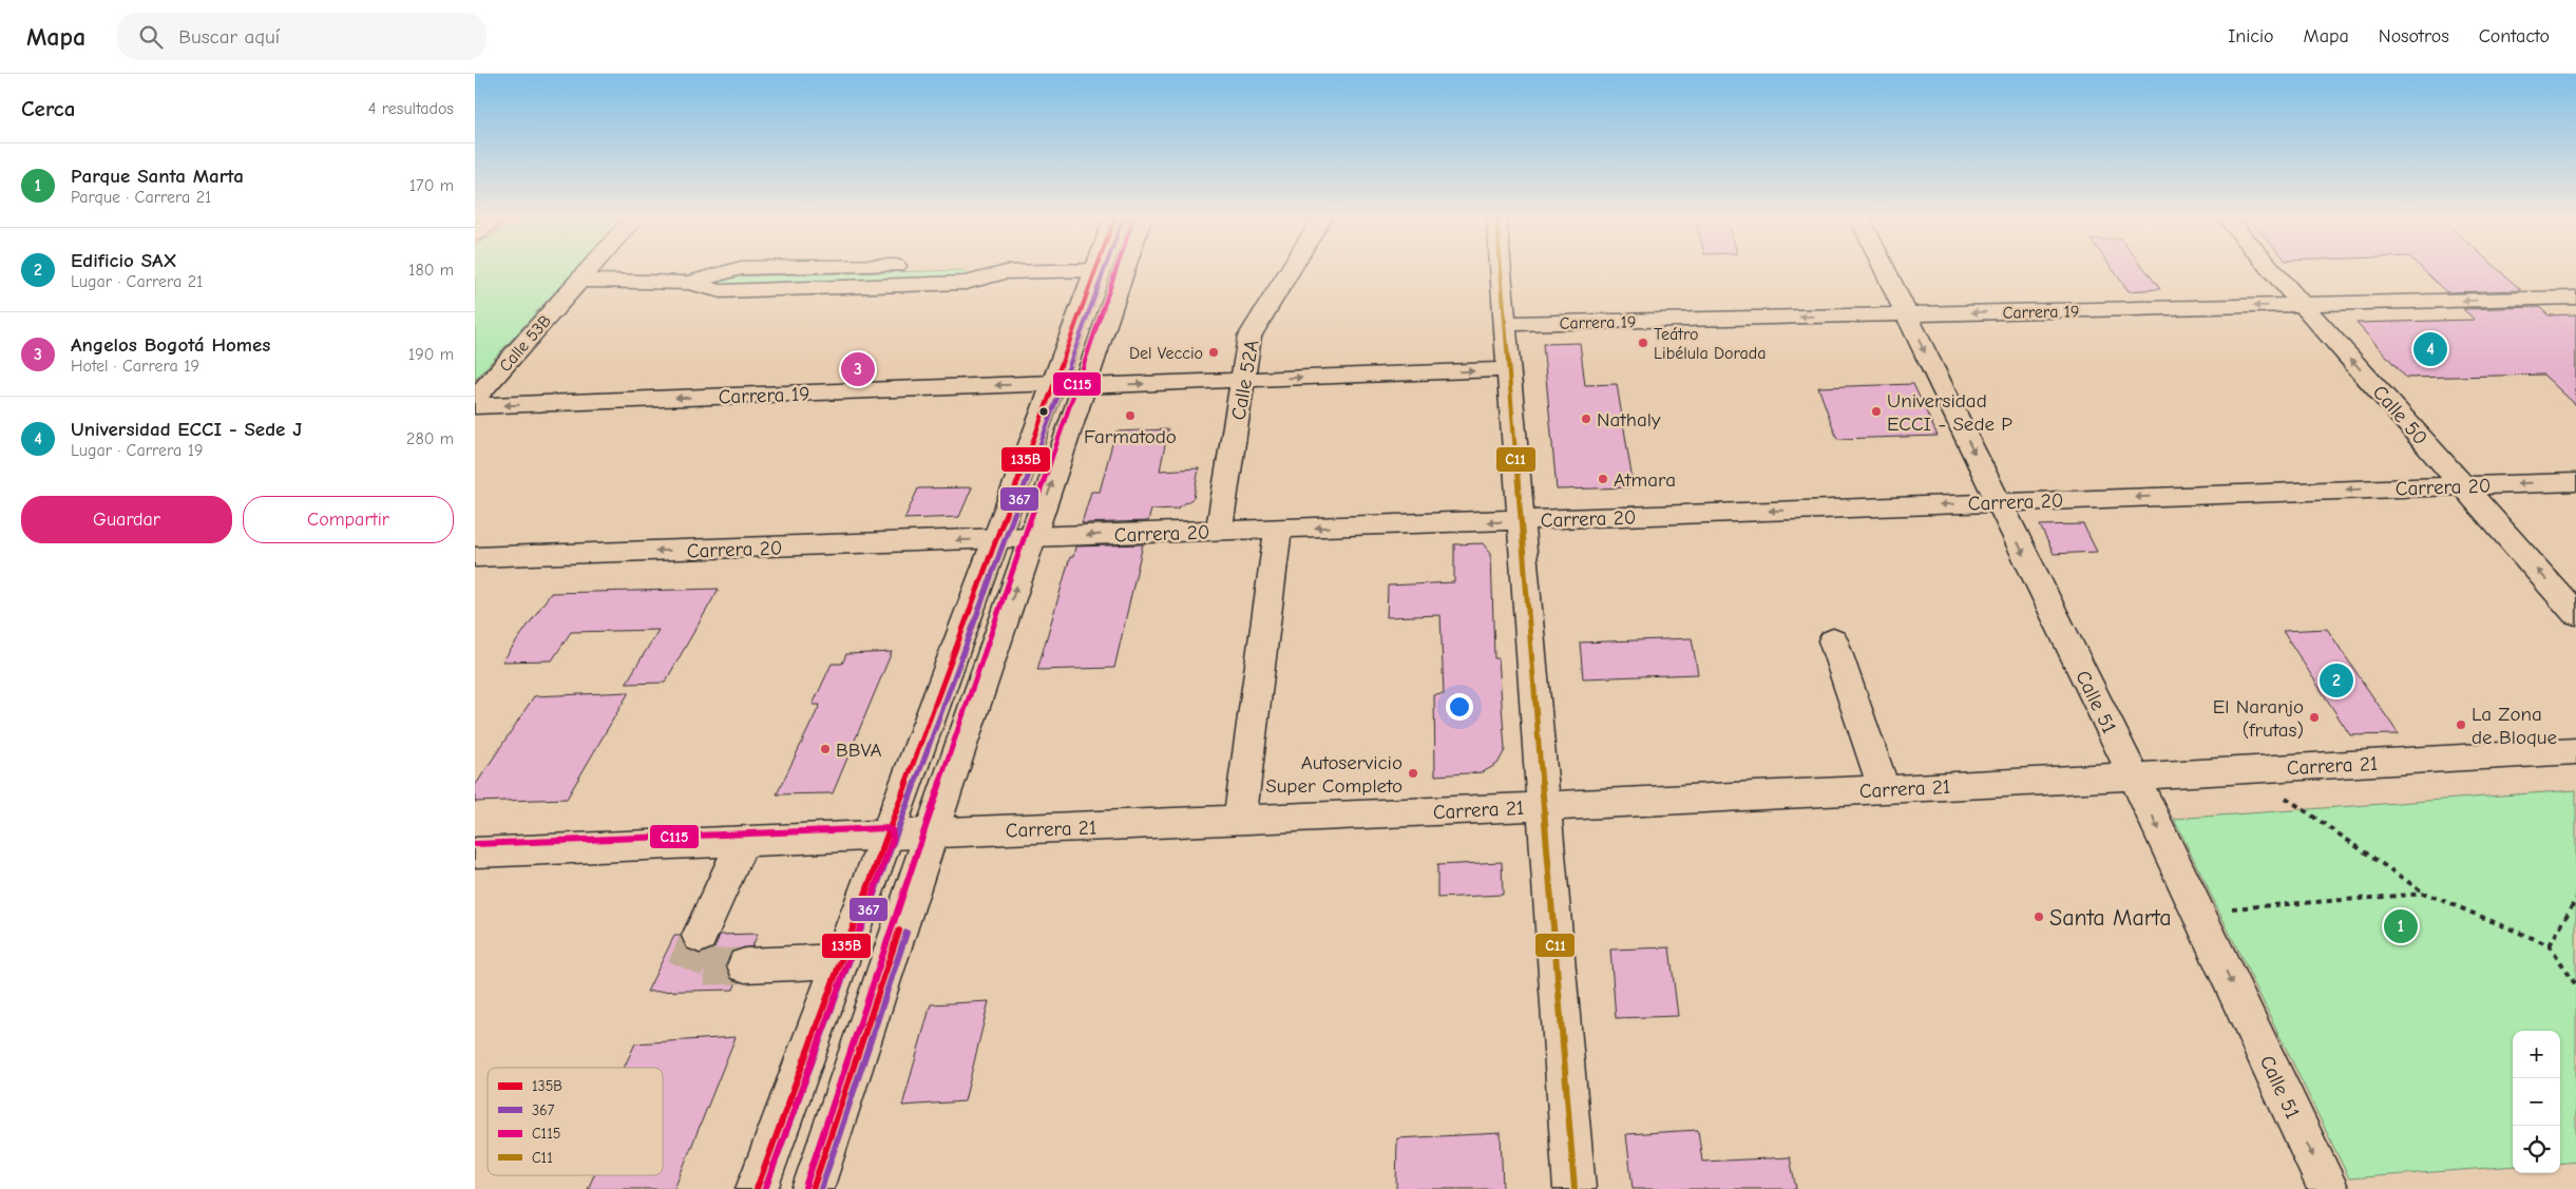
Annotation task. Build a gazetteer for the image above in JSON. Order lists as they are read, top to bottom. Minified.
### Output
{"streets":{"street":["Carrera 19","Calle 53B","Calle 52A","Calle 50","Carrera 20","Calle 51","Carrera 21"]},"crossings":[["Carrera 19","Calle 50"],["Carrera 19","Calle 51"],["Calle 52A","Carrera 20"],["Calle 50","Carrera 20"],["Carrera 20","Calle 51"],["Calle 51","Carrera 21"]],"one_way":["Carrera 19","Calle 50","Calle 51"],"places":["Teátro Libélula Dorada","Del Veccio","Universidad ECCI - Sede P","Farmatodo","Nathaly","Atmara","El Naranjo (frutas)","La Zona de Bloque","BBVA","Autoservicio Super Completo","Santa Marta"],"lines":["transit line 135B","transit line 367","transit line C115","transit line C11"],"legend":["135B","367","C115","C11"],"page":{"header":"Mapa","search":"Buscar aquí","nav":["Inicio","Mapa","Nosotros","Contacto"],"heading":["Cerca","4 resultados"],"list":[{"mark":"1","name":"Parque Santa Marta","note":"Parque · Carrera 21","value":"170 m"},{"mark":"2","name":"Edificio SAX","note":"Lugar · Carrera 21","value":"180 m"},{"mark":"3","name":"Angelos Bogotá Homes","note":"Hotel · Carrera 19","value":"190 m"},{"mark":"4","name":"Universidad ECCI - Sede J","note":"Lugar · Carrera 19","value":"280 m"}],"pins":["4","3","2","1"],"buttons":["Guardar","Compartir"],"map_buttons":["+","−"]}}
